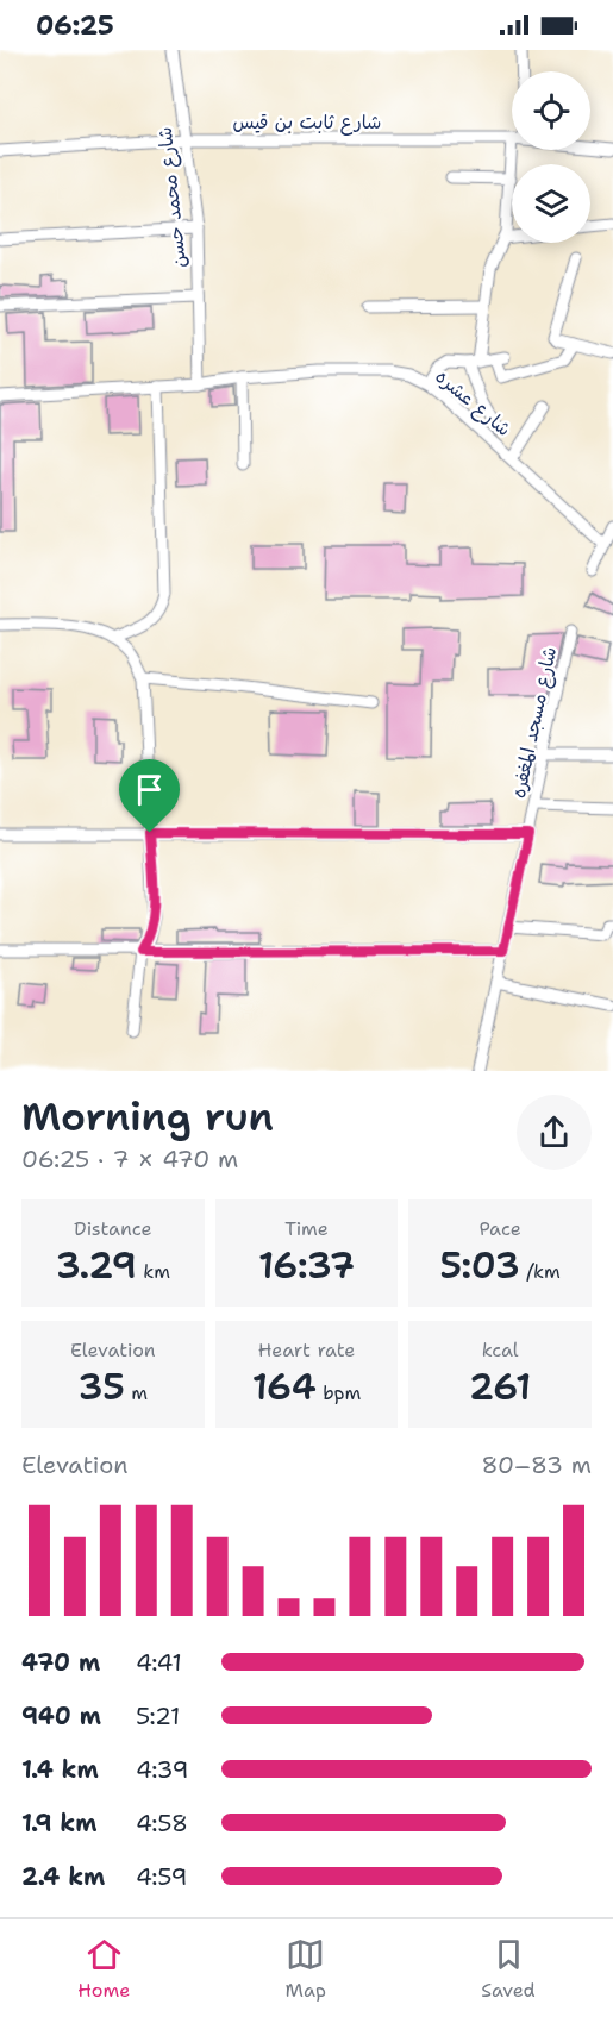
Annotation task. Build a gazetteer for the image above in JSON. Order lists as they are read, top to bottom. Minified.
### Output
{"streets":{"street":["شارع ثابت بن قيس","شارع محمد حسن","شارع عشره","شارع مسجد المغفره"]},"crossings":[["شارع ثابت بن قيس","شارع محمد حسن"],["شارع محمد حسن","شارع عشره"]],"page":{"status":"06:25","heading":["Morning run","06:25 · 7 × 470 m"],"stats":[["Distance","3.29 km"],["Time","16:37"],["Pace","5:03 /km"],["Elevation","35 m"],["Heart rate","164 bpm"],["kcal","261"]],"chart":["Elevation","80–83 m"],"list":[{"name":"470 m","note":"4:41"},{"name":"940 m","note":"5:21"},{"name":"1.4 km","note":"4:39"},{"name":"1.9 km","note":"4:58"},{"name":"2.4 km","note":"4:59"}],"tabs":["Home","Map","Saved"]}}
